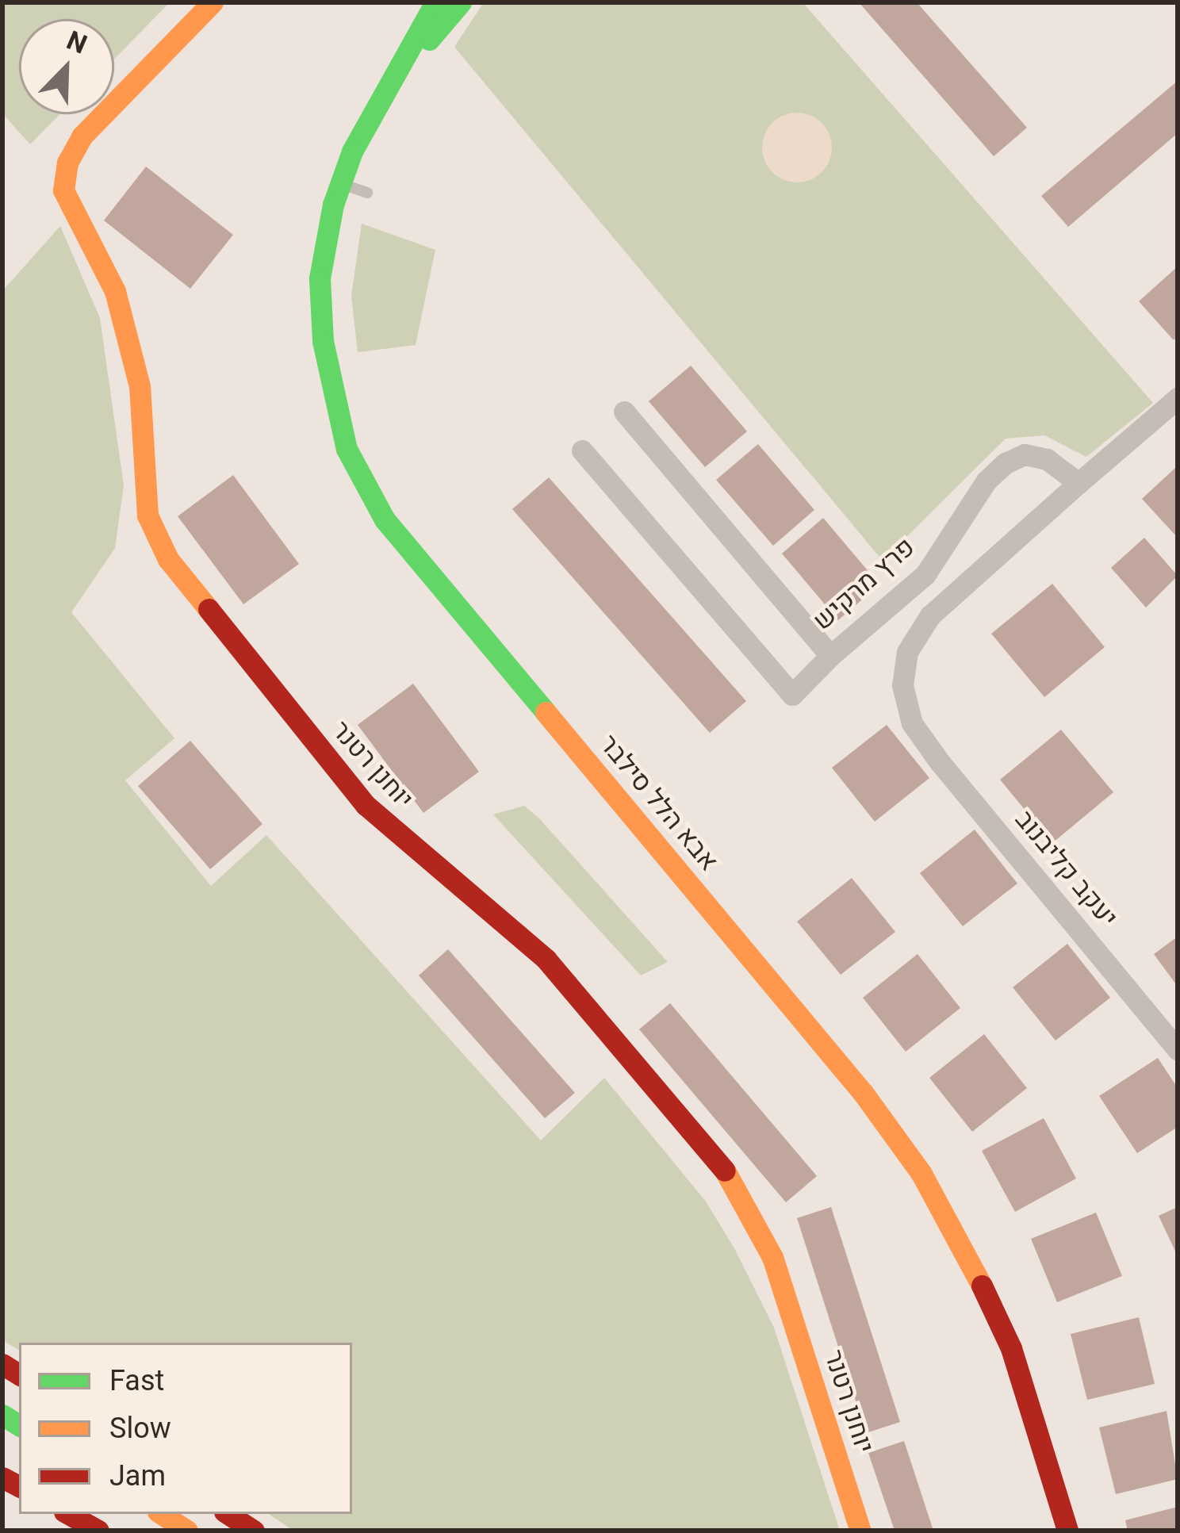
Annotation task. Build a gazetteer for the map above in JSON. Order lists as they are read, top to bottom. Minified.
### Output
{"streets":{"main road":["יוחנן רטנר","אבא הלל סילבר"],"street":["פרץ מרקיש","יעקב קליבנוב"]},"crossings":[["פרץ מרקיש","יעקב קליבנוב"]],"legend":["Fast","Slow","Jam"],"north":"top right"}
